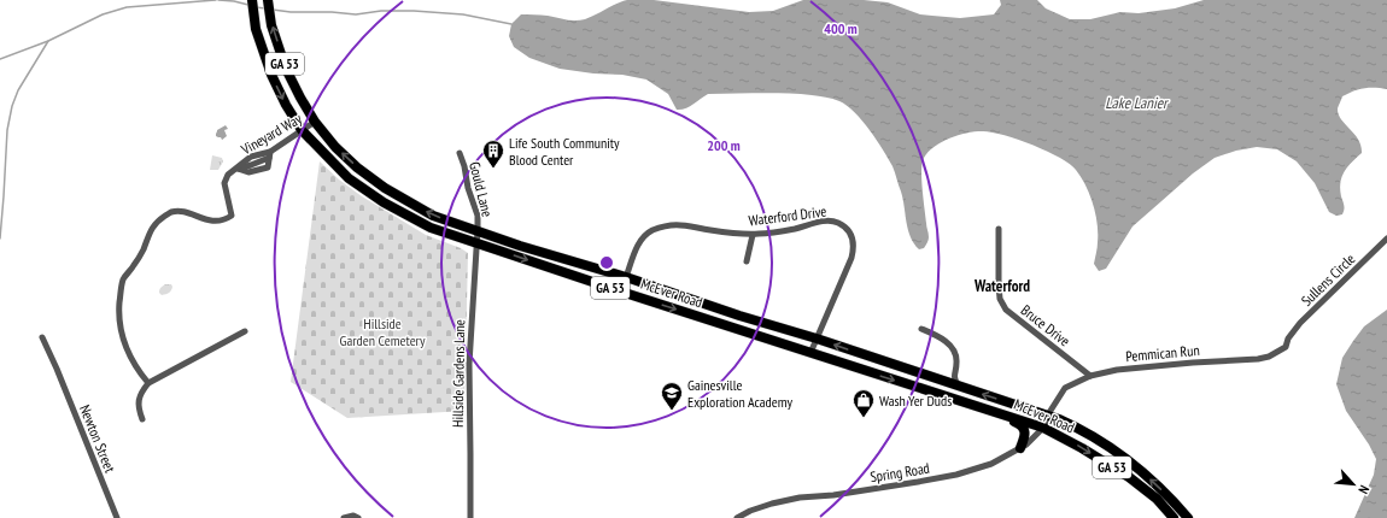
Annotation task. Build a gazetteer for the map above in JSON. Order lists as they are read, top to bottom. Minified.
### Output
{"streets":{"main road":["GA 53","McEver Road"],"street":["Vineyard Way","Gould Lane","Waterford Drive","Sullens Circle","Bruce Drive","Pemmican Run","Hillside Gardens Lane","Newton Street","Spring Road"]},"crossings":[["Vineyard Way","McEver Road"],["Gould Lane","McEver Road"],["Gould Lane","Hillside Gardens Lane"],["Waterford Drive","McEver Road"],["Sullens Circle","Pemmican Run"],["McEver Road","Pemmican Run"],["McEver Road","Hillside Gardens Lane"],["McEver Road","Spring Road"],["Bruce Drive","Pemmican Run"],["Pemmican Run","Spring Road"]],"districts":["Waterford"],"water":["Lake Lanier"],"parks":["Hillside Garden Cemetery"],"places":{"building":["Life South Community Blood Center"],"school or university":["Gainesville Exploration Academy"],"shop":["Wash Yer Duds"]},"north":"bottom right","rings":["400 m","200 m"]}
